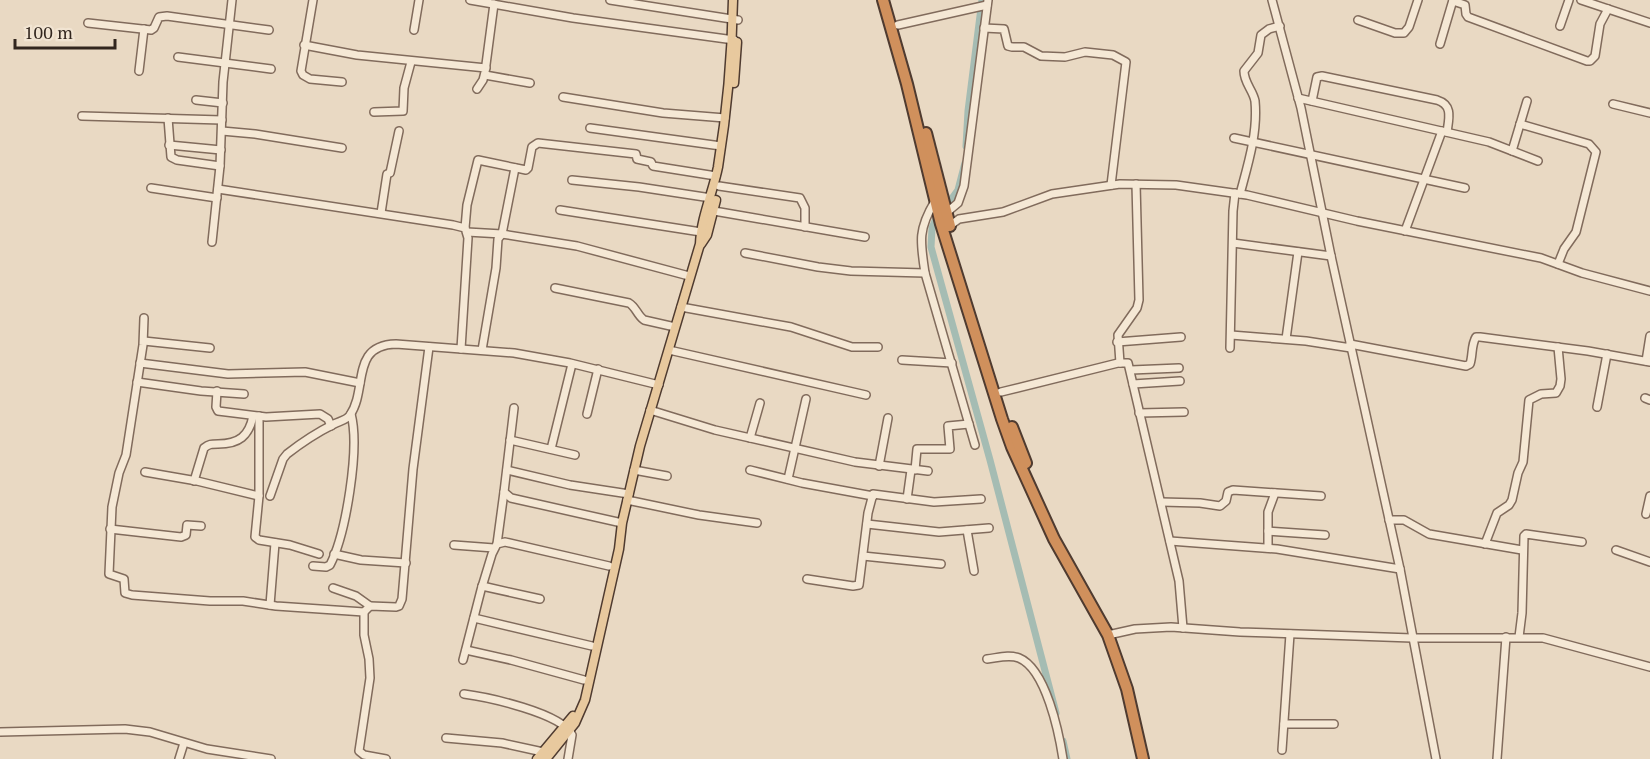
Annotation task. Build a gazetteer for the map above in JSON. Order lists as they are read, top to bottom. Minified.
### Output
{"scale_bar":"100 m"}
